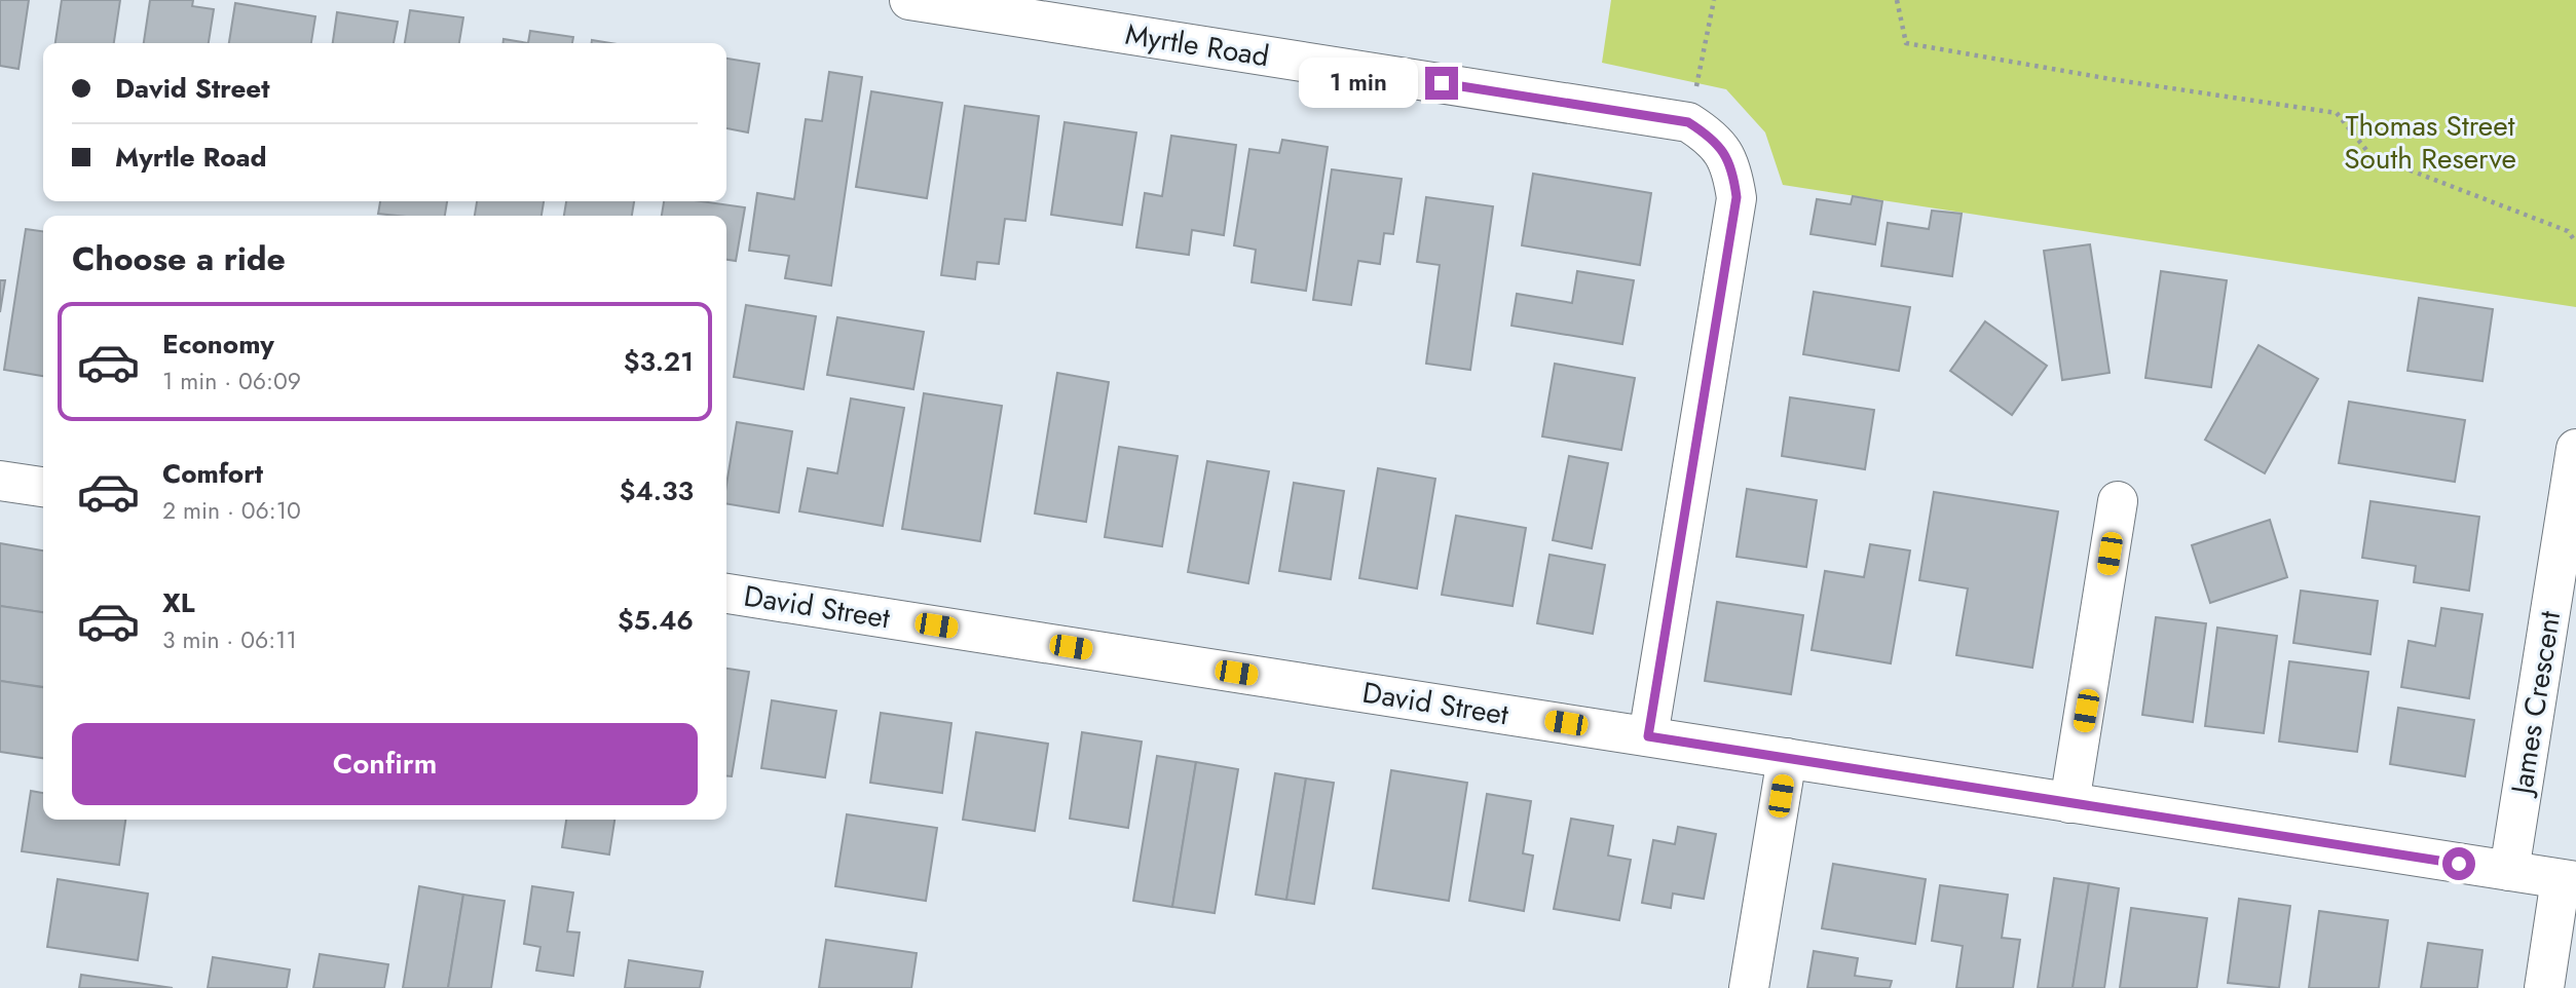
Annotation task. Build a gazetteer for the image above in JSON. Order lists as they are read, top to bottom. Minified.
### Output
{"streets":{"street":["Myrtle Road","David Street","James Crescent"]},"crossings":[["Myrtle Road","David Street"],["David Street","James Crescent"]],"parks":["Thomas Street South Reserve"],"page":{"banner":["David Street","Myrtle Road"],"bubble":"1 min","heading":"Choose a ride","list":[{"name":"Economy","note":"1 min · 06:09","value":"$3.21"},{"name":"Comfort","note":"2 min · 06:10","value":"$4.33"},{"name":"XL","note":"3 min · 06:11","value":"$5.46"}],"buttons":"Confirm"}}
